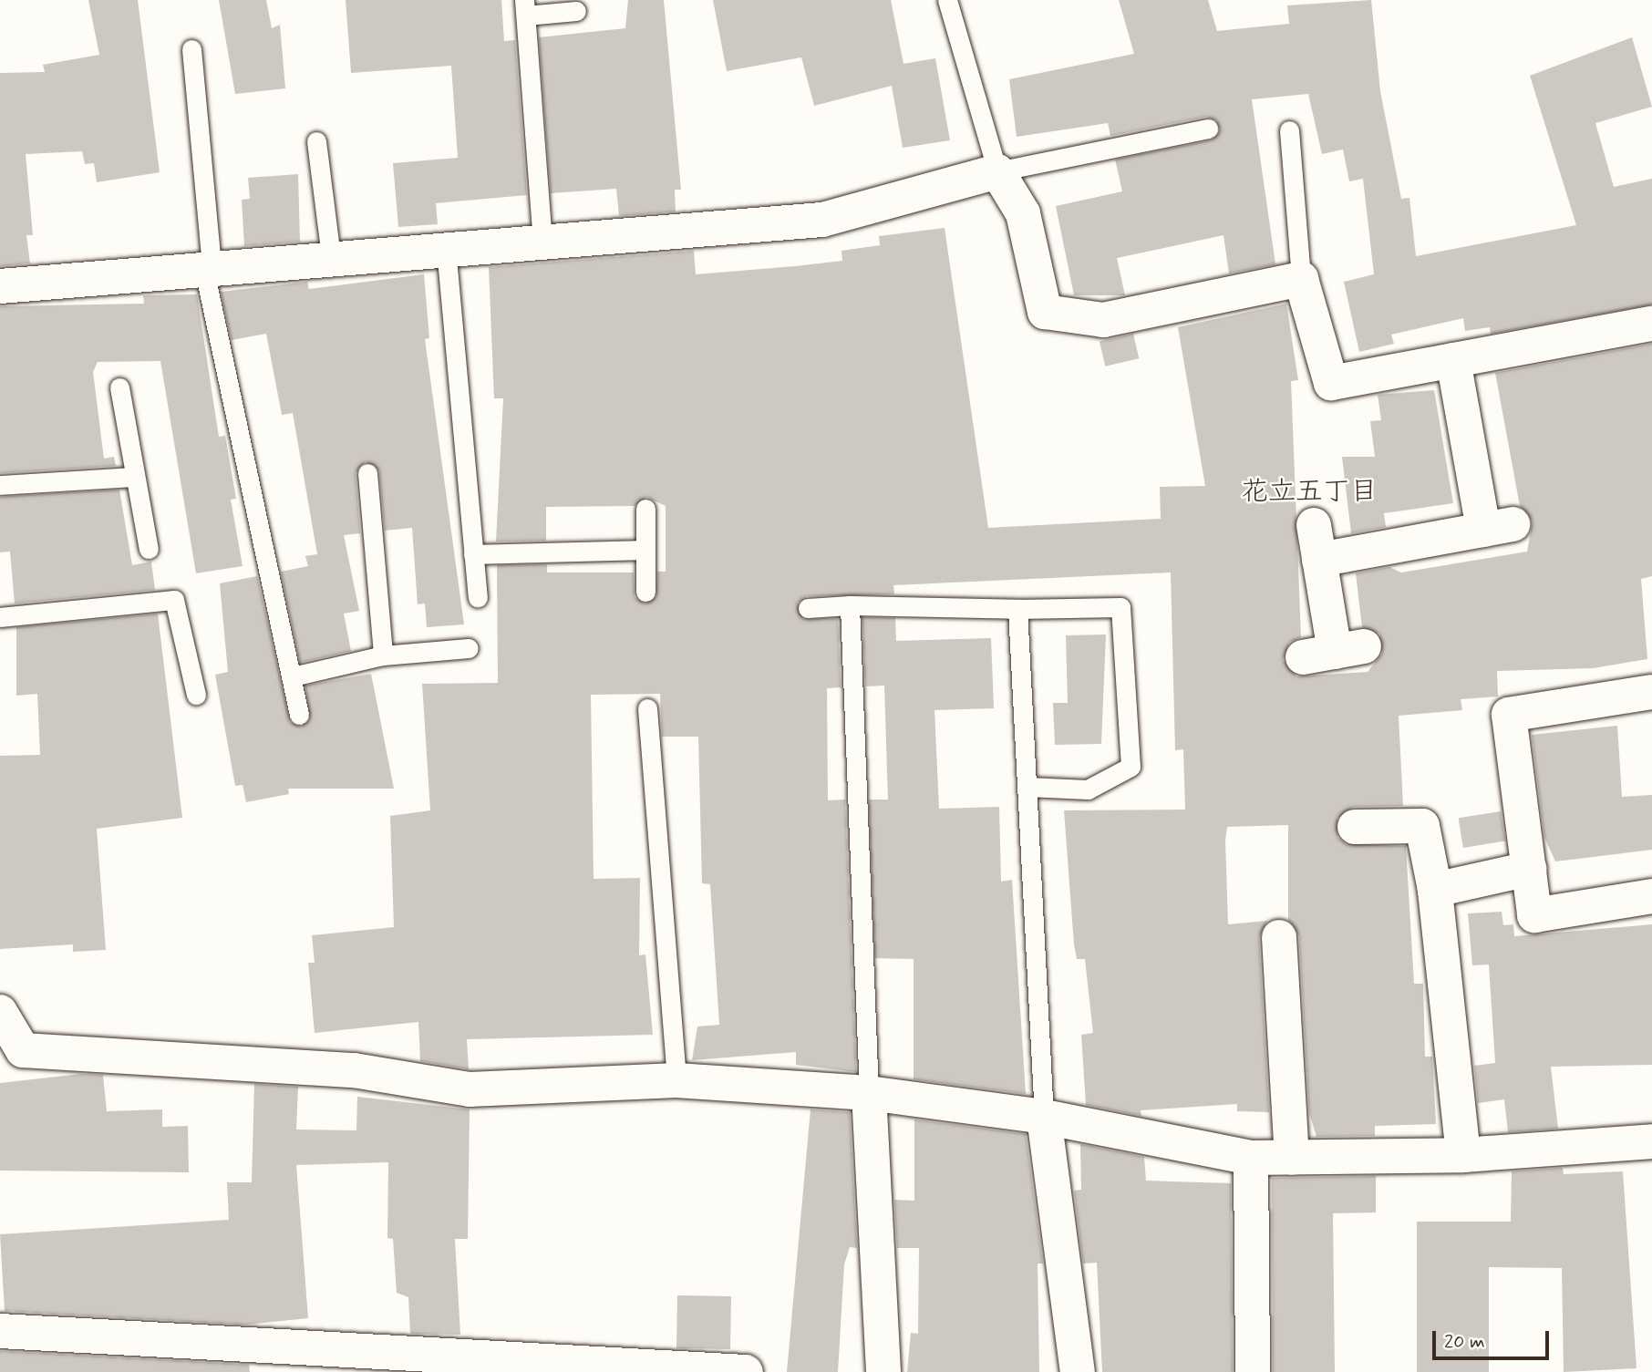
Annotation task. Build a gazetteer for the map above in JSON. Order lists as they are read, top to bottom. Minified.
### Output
{"districts":["花立五丁目"],"scale_bar":"20 m"}
